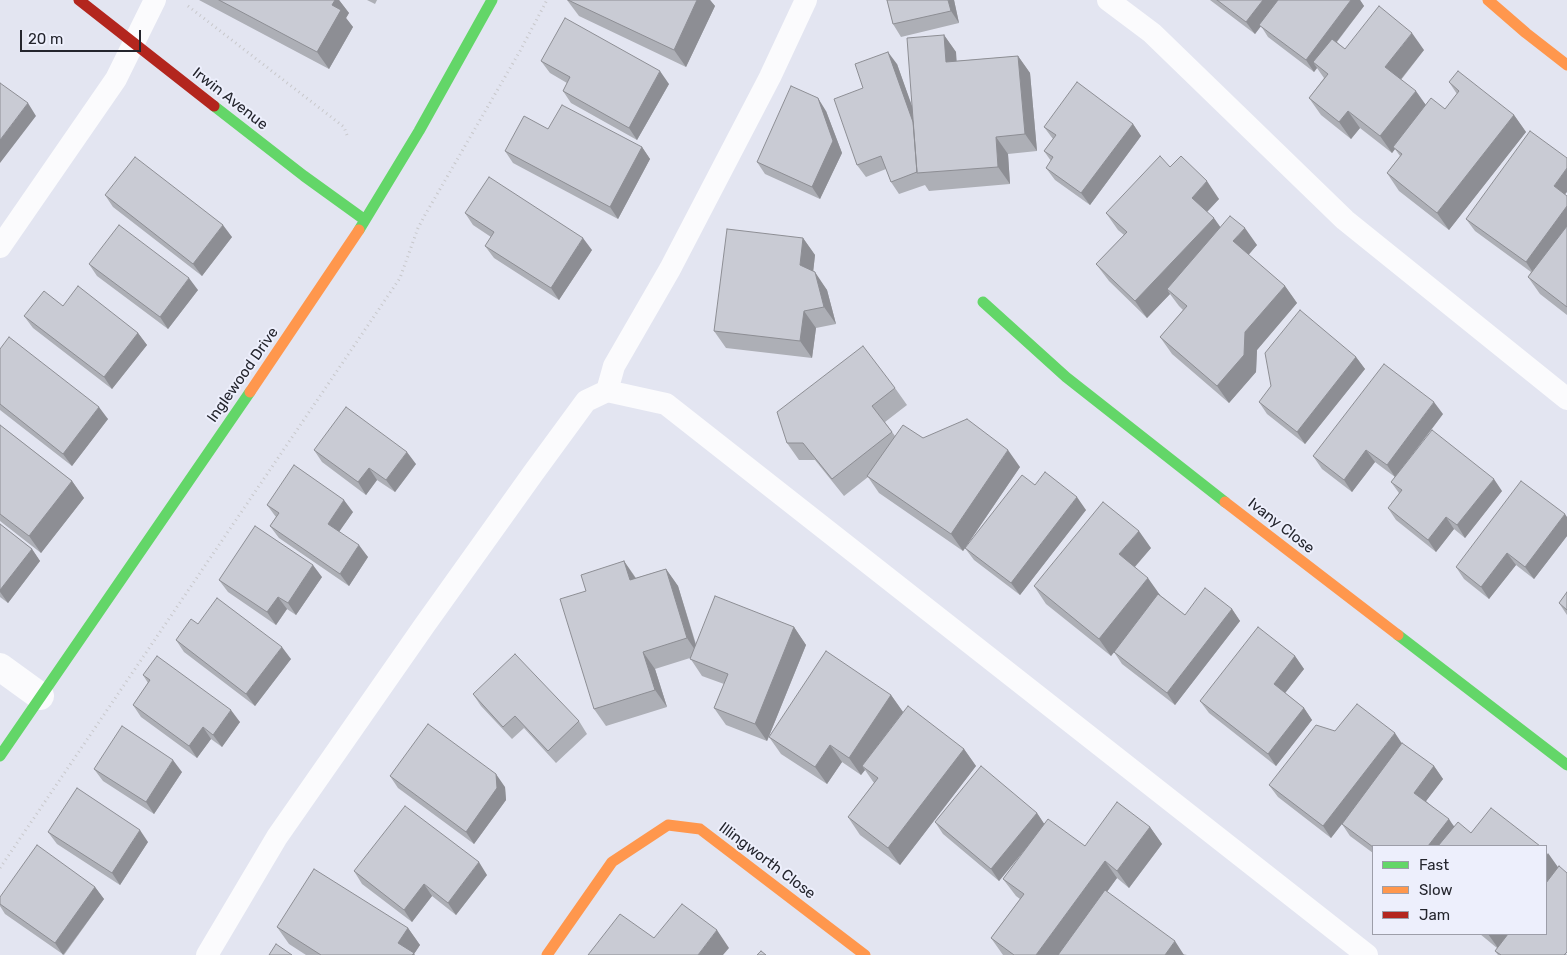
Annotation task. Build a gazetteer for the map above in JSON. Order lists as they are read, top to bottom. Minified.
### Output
{"streets":{"street":["Irwin Avenue","Inglewood Drive","Ivany Close","Illingworth Close"]},"crossings":[["Irwin Avenue","Inglewood Drive"]],"legend":["Fast","Slow","Jam"],"scale_bar":"20 m"}
